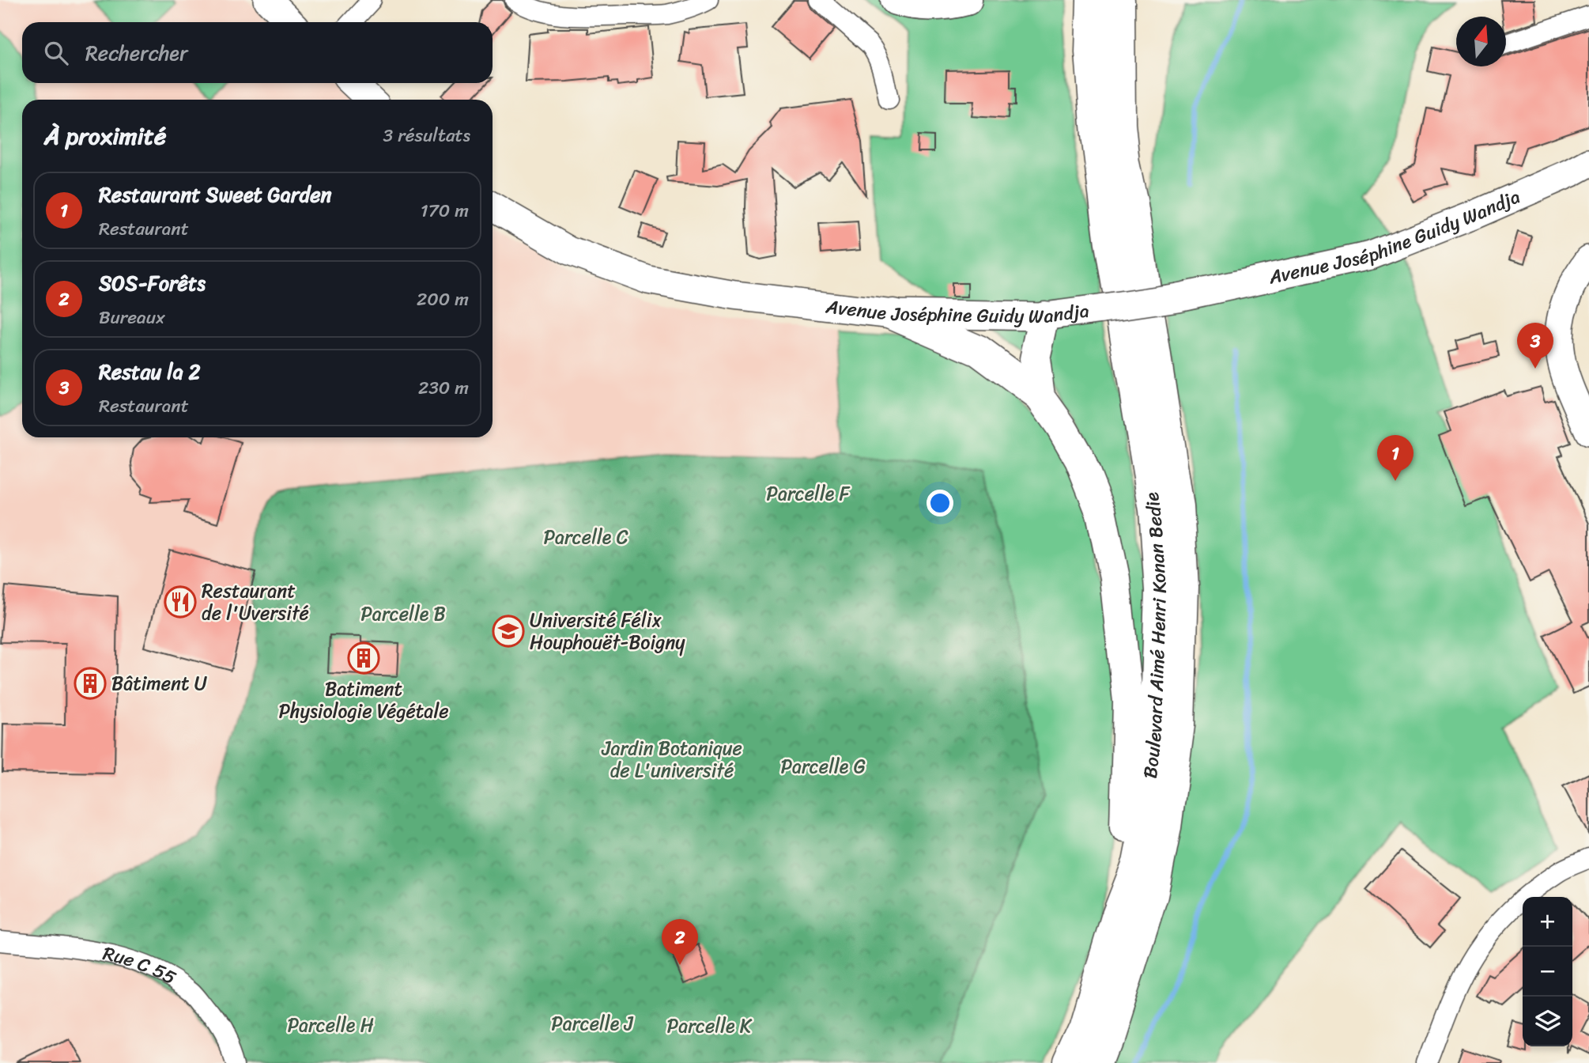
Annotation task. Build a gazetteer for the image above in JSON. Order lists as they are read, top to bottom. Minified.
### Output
{"streets":{"highway":["Boulevard Aimé Henri Konan Bedie"],"street":["Avenue Joséphine Guidy Wandja","Rue C 55"]},"parks":["Parcelle F","Parcelle C","Parcelle B","Jardin Botanique de L'université","Parcelle G","Parcelle J","Parcelle H","Parcelle K"],"places":{"restaurant":["Restaurant de l'Uversité"],"school or university":["Université Félix Houphouët-Boigny"],"building":["Batiment Physiologie Végétale","Bâtiment U"]},"north":"top","page":{"search":"Rechercher","heading":["À proximité","3 résultats"],"list":[{"mark":"1","name":"Restaurant Sweet Garden","note":"Restaurant","value":"170 m"},{"mark":"2","name":"SOS-Forêts","note":"Bureaux","value":"200 m"},{"mark":"3","name":"Restau la 2","note":"Restaurant","value":"230 m"}],"pins":["3","1","2"],"map_buttons":["+","−"]}}
